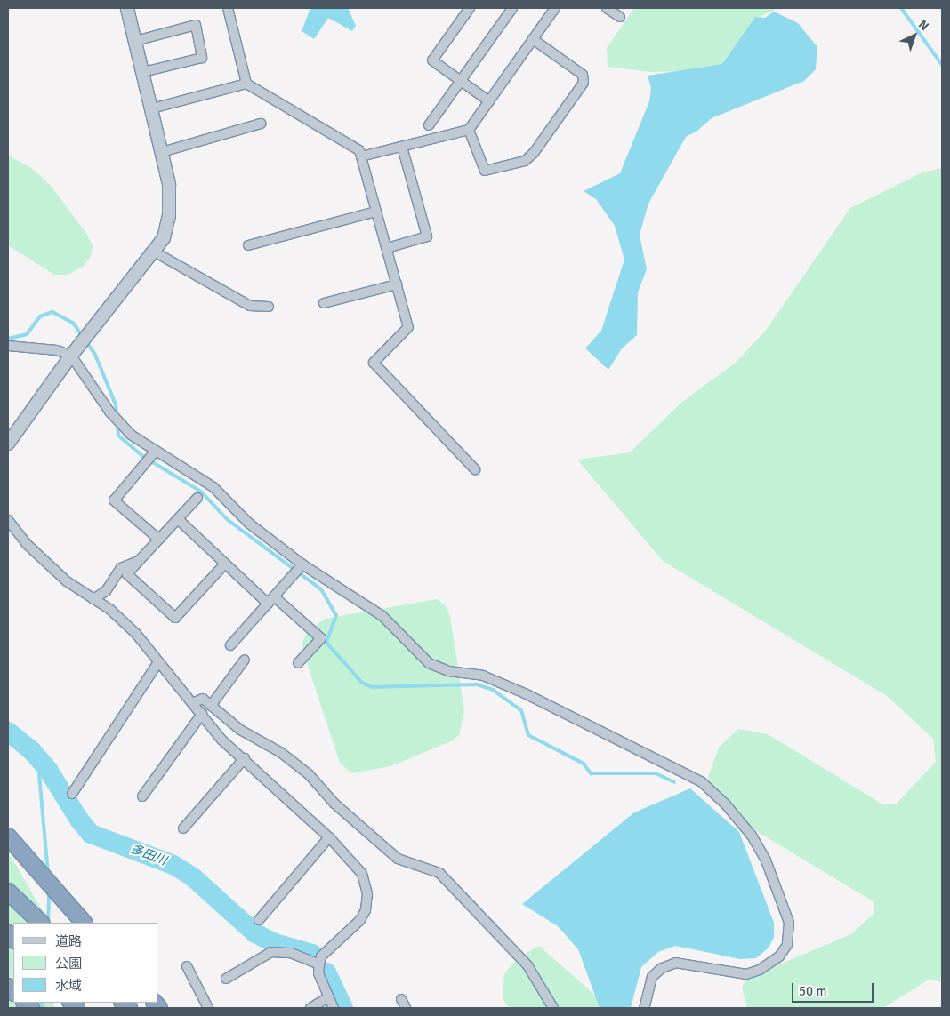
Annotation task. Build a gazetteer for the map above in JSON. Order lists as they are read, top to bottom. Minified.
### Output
{"water":["多田川"],"legend":["道路","公園","水域"],"scale_bar":"50 m","north":"top right"}
